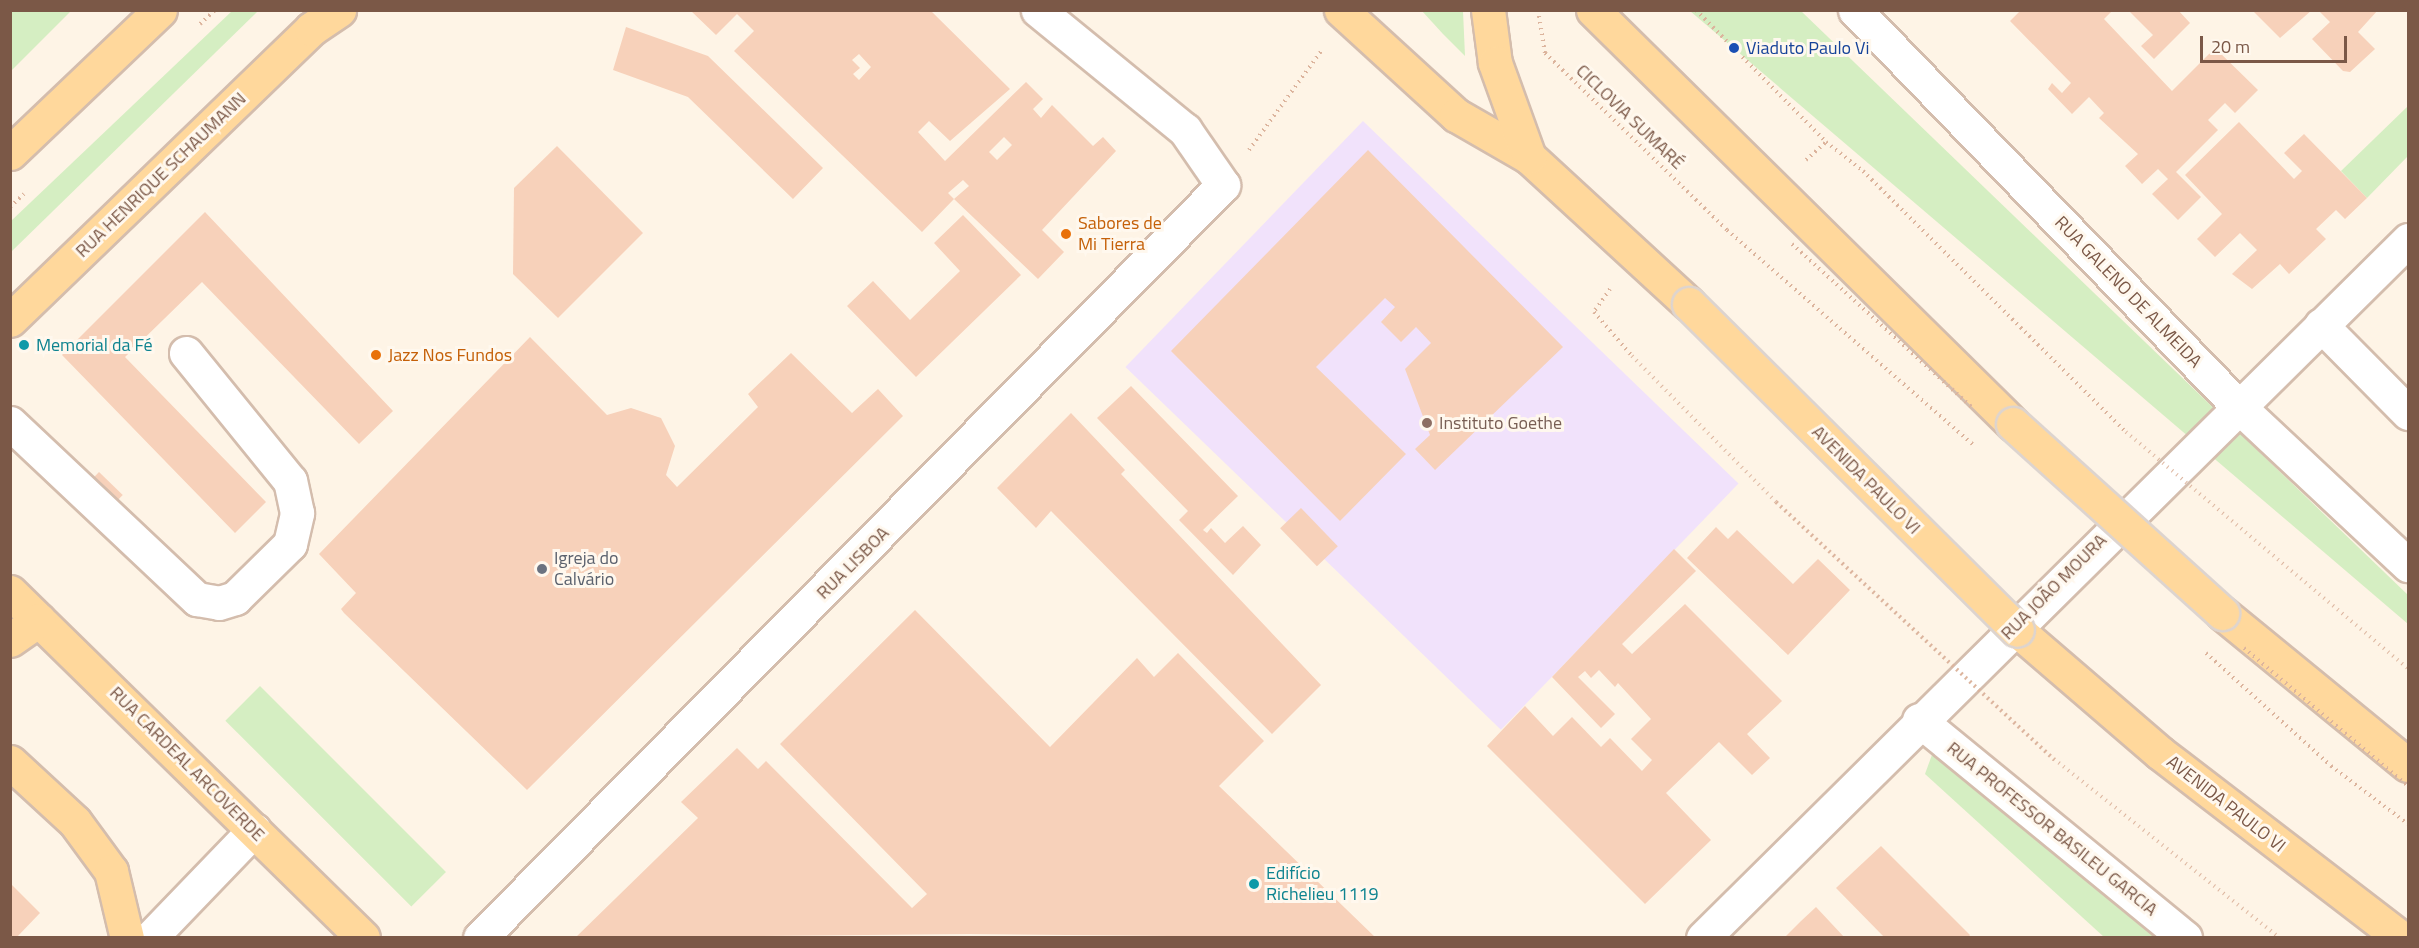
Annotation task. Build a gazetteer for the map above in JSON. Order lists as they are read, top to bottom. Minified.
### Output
{"streets":{"main road":["RUA HENRIQUE SCHAUMANN","AVENIDA PAULO VI","RUA CARDEAL ARCOVERDE"],"street":["RUA GALENO DE ALMEIDA","RUA LISBOA","RUA JOÃO MOURA","RUA PROFESSOR BASILEU GARCIA"],"path":["CICLOVIA SUMARÉ"]},"crossings":[["RUA GALENO DE ALMEIDA","RUA JOÃO MOURA"],["RUA JOÃO MOURA","RUA PROFESSOR BASILEU GARCIA"]],"places":["Viaduto Paulo Vi","Sabores de Mi Tierra","Memorial da Fé","Jazz Nos Fundos","Instituto Goethe","Igreja do Calvário","Edifício Richelieu 1119"],"scale_bar":"20 m"}
